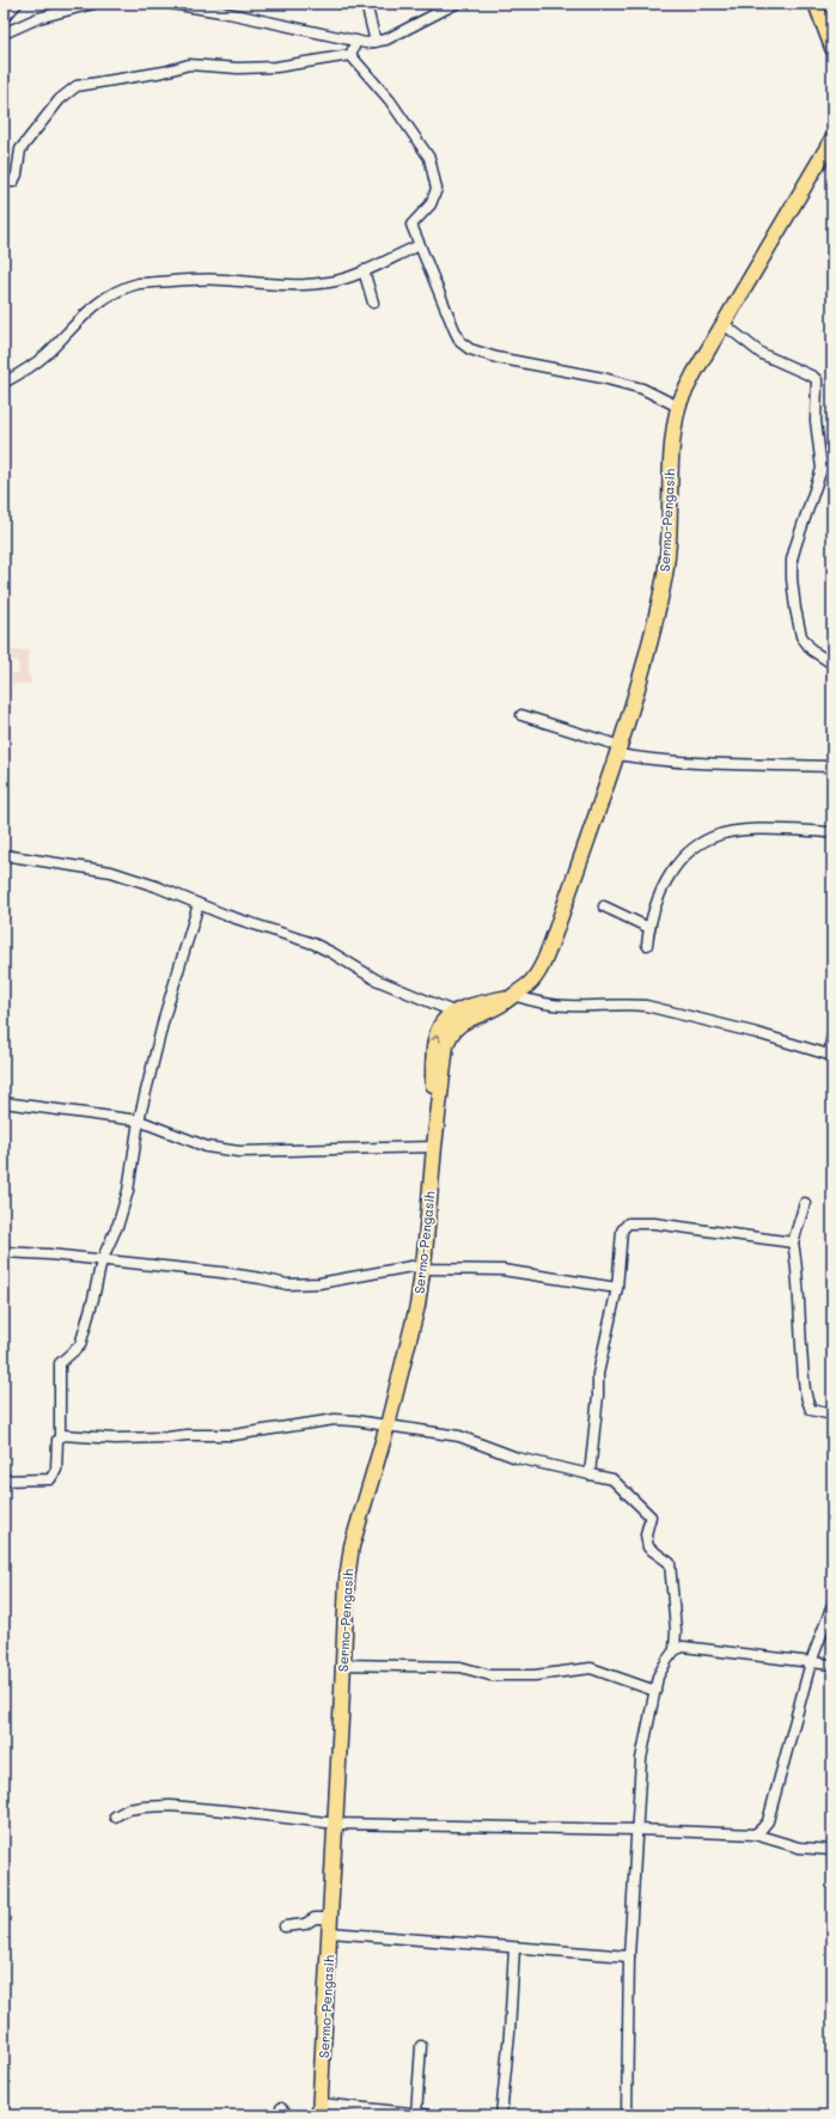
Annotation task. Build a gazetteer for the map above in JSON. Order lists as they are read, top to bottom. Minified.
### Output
{"streets":{"main road":["Sermo-Pengasih"]}}
